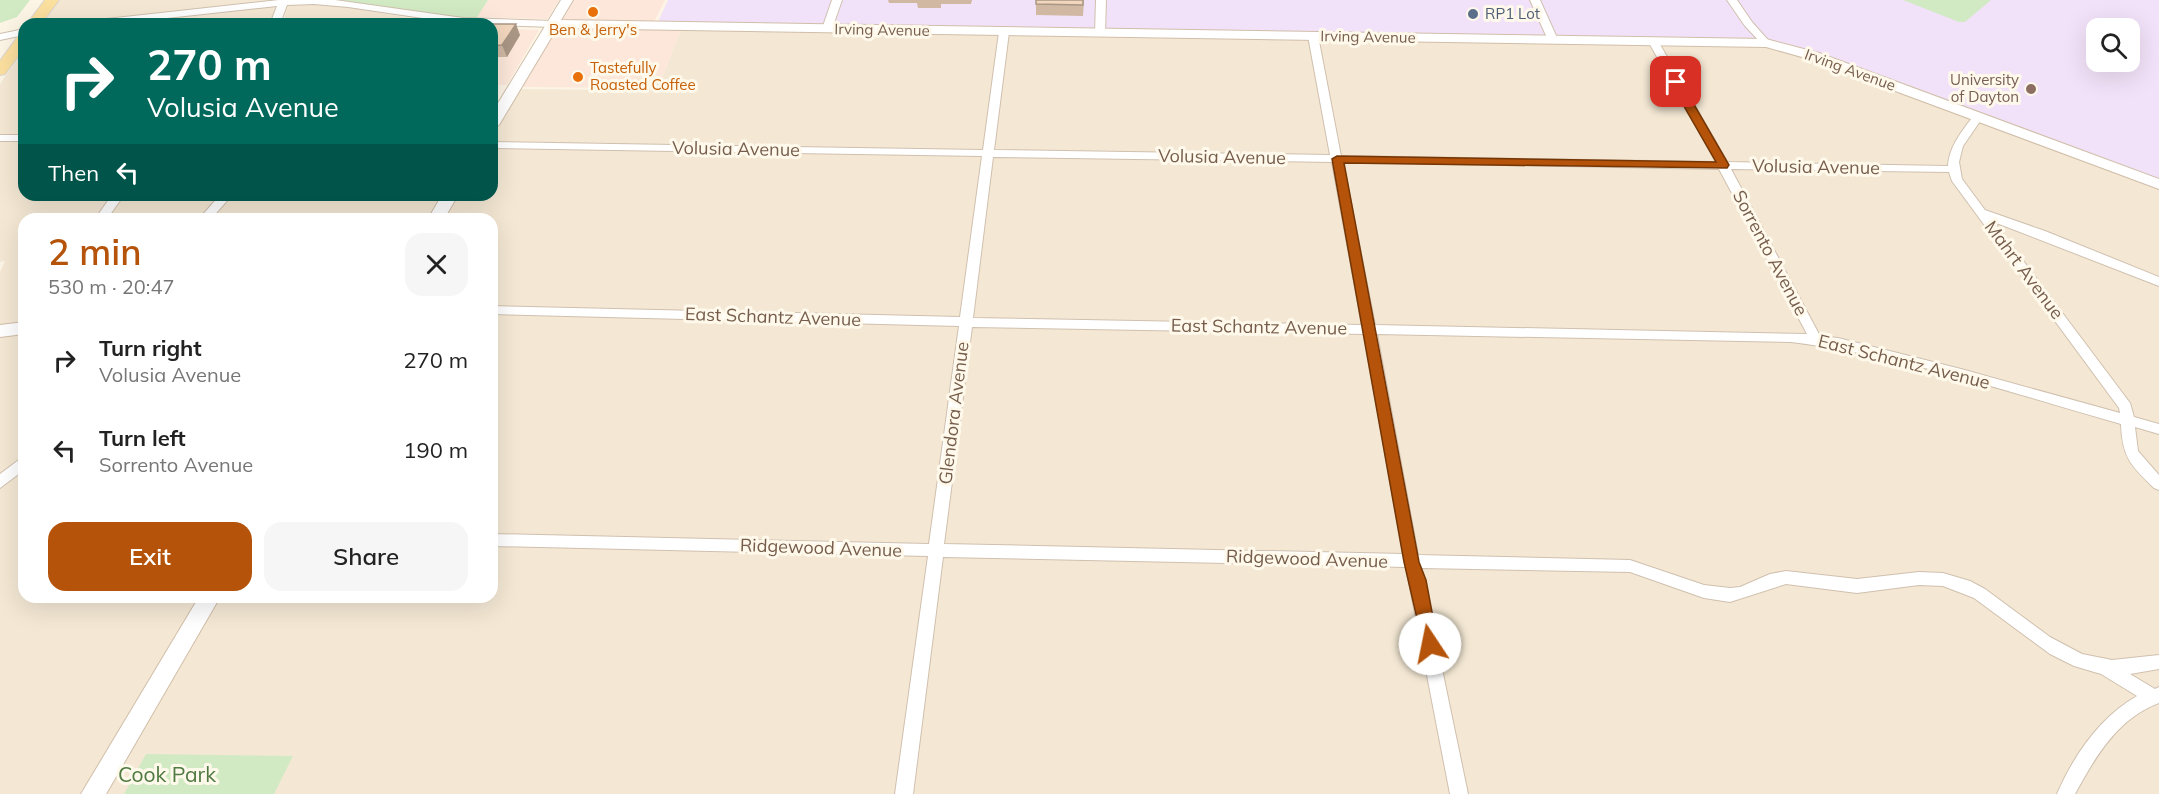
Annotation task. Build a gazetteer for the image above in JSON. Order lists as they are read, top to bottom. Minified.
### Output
{"streets":{"street":["Irving Avenue","Volusia Avenue","Sorrento Avenue","Mahrt Avenue","East Schantz Avenue","Glendora Avenue","Ridgewood Avenue"]},"crossings":[["Irving Avenue","Sorrento Avenue"],["Irving Avenue","Glendora Avenue"],["Volusia Avenue","Sorrento Avenue"],["Volusia Avenue","Mahrt Avenue"],["Volusia Avenue","Glendora Avenue"],["Sorrento Avenue","East Schantz Avenue"],["Mahrt Avenue","East Schantz Avenue"],["East Schantz Avenue","Glendora Avenue"],["Glendora Avenue","Ridgewood Avenue"]],"parks":["Cook Park"],"places":["Ben & Jerry's","RP1 Lot","Tastefully Roasted Coffee","University of Dayton"],"page":{"turn":["270 m","Volusia Avenue"],"then":"Then","heading":["2 min","530 m · 20:47"],"list":[{"name":"Turn right","note":"Volusia Avenue","value":"270 m"},{"name":"Turn left","note":"Sorrento Avenue","value":"190 m"}],"buttons":["Exit","Share"]}}
